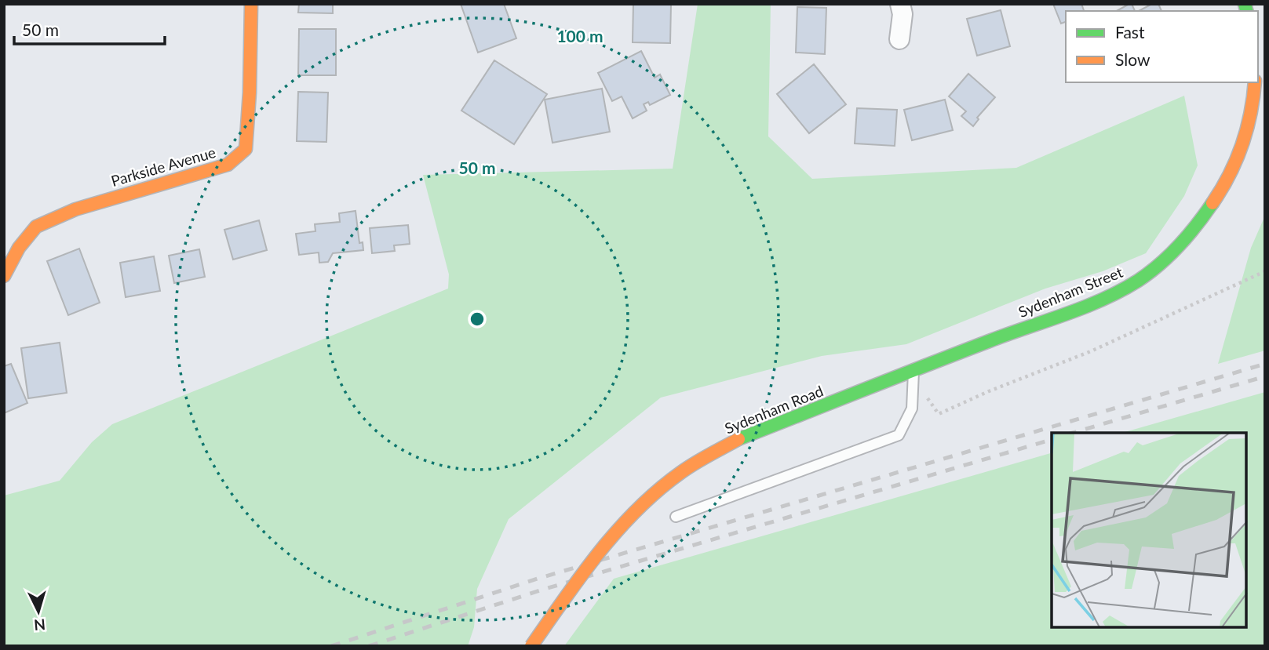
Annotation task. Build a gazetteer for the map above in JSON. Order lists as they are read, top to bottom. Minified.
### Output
{"streets":{"main road":["Parkside Avenue","Sydenham Street","Sydenham Road"]},"crossings":[["Sydenham Street","Sydenham Road"]],"legend":["Fast","Slow"],"scale_bar":"50 m","north":"bottom","rings":["100 m","50 m"]}
